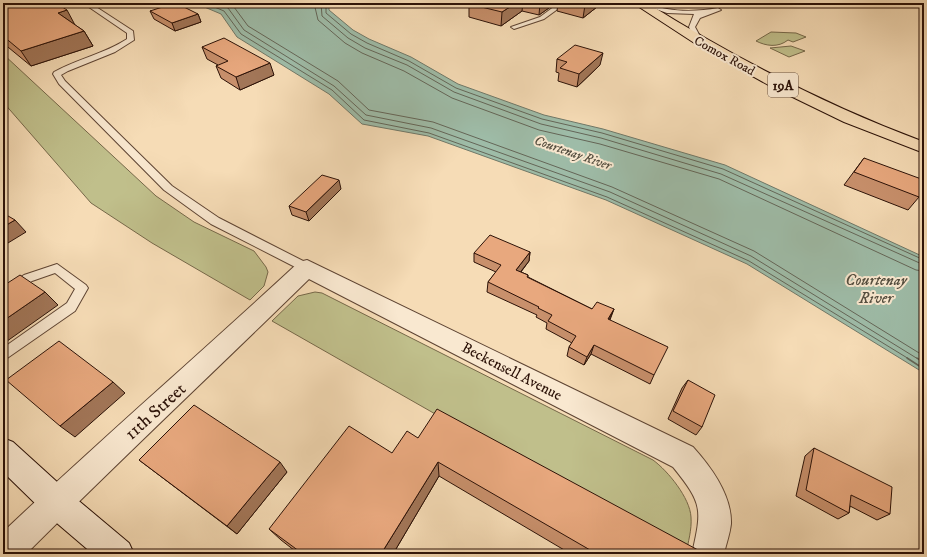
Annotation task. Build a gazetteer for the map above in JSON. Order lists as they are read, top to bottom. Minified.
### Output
{"streets":{"main road":["Comox Road","19A"],"street":["Beckensell Avenue","11th Street"]},"crossings":[["Beckensell Avenue","11th Street"]],"water":["Courtenay River"]}
